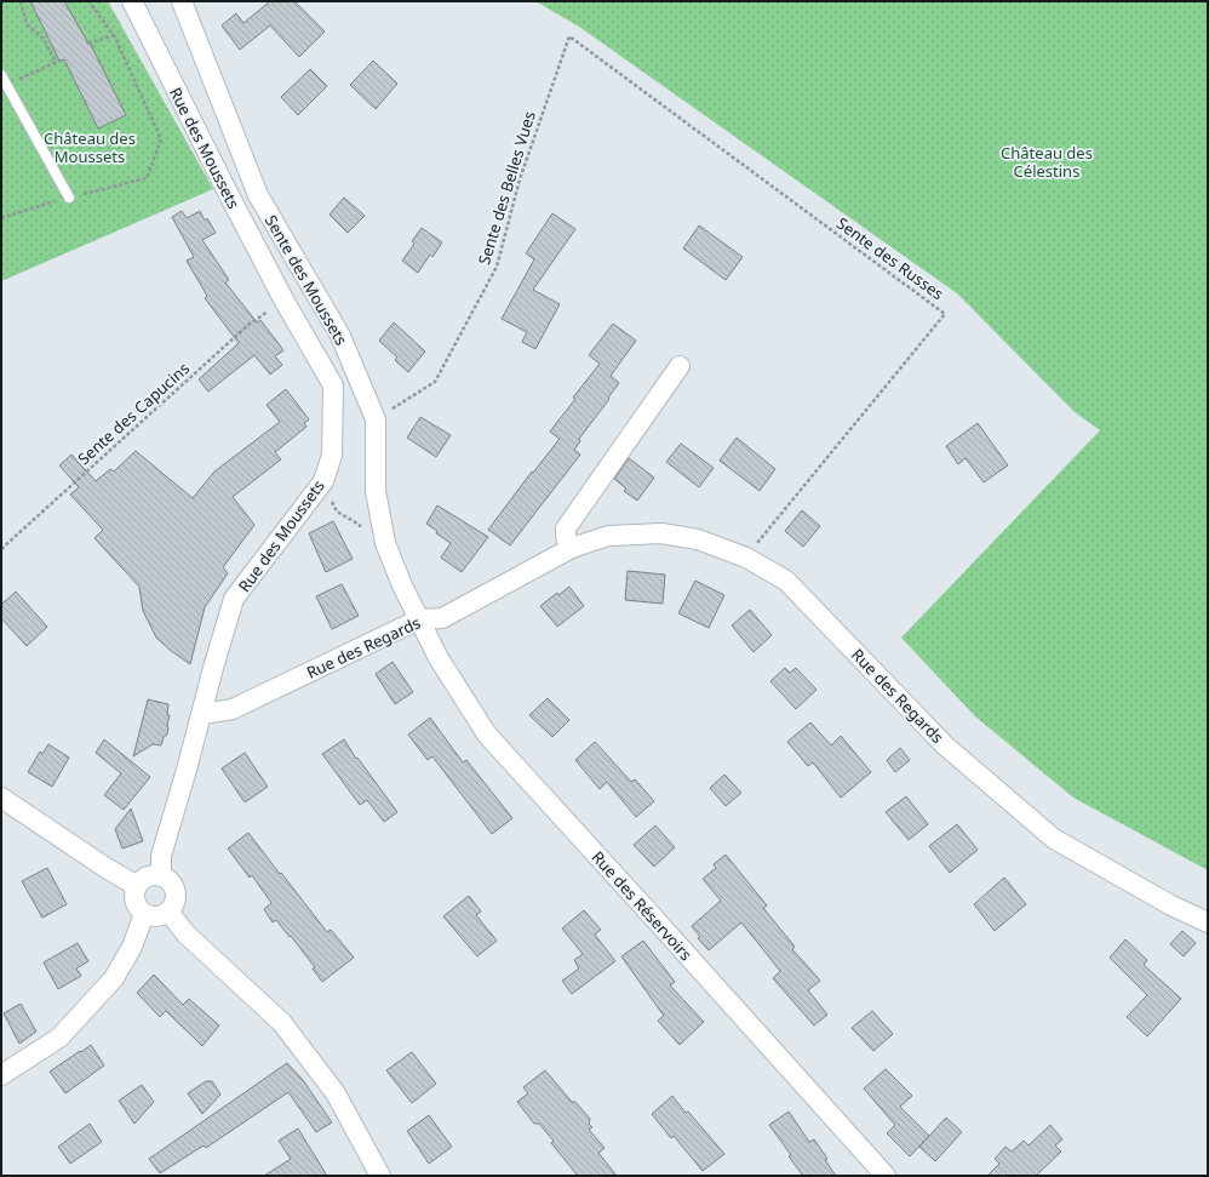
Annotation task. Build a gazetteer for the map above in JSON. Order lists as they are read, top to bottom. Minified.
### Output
{"streets":{"street":["Rue des Moussets","Sente des Moussets","Rue des Regards","Rue des Réservoirs"],"path":["Sente des Belles Vues","Sente des Russes","Sente des Capucins"]},"crossings":[["Rue des Moussets","Sente des Capucins"],["Rue des Moussets","Rue des Regards"],["Sente des Belles Vues","Sente des Russes"],["Sente des Belles Vues","Sente des Moussets"],["Sente des Russes","Rue des Regards"],["Sente des Moussets","Rue des Regards"],["Sente des Moussets","Rue des Réservoirs"],["Rue des Regards","Rue des Réservoirs"]],"parks":["Château des Moussets","Château des Célestins"]}
